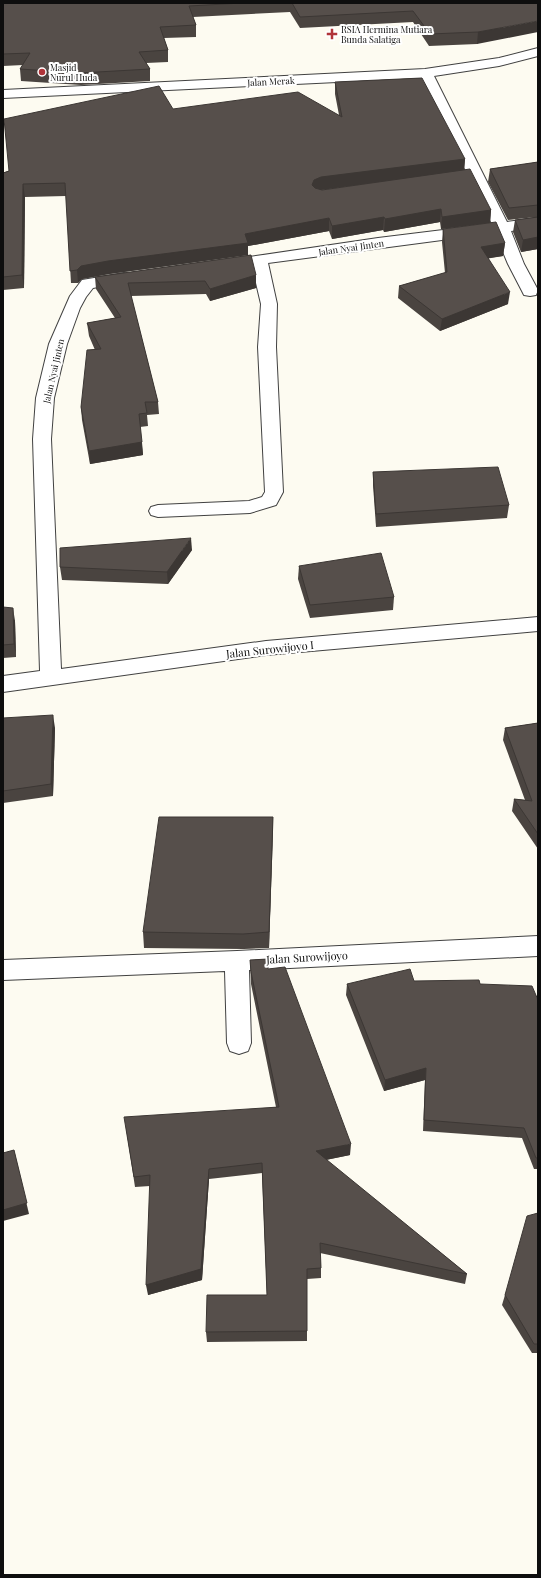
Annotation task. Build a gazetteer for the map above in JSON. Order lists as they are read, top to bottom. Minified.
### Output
{"streets":{"street":["Jalan Merak","Jalan Nyai Jinten","Jalan Surowijoyo I","Jalan Surowijoyo"]},"crossings":[["Jalan Nyai Jinten","Jalan Surowijoyo I"]],"places":{"health":["RSIA Hermina Mutiara Bunda Salatiga"],"other":["Masjid Nurul Huda"]}}
